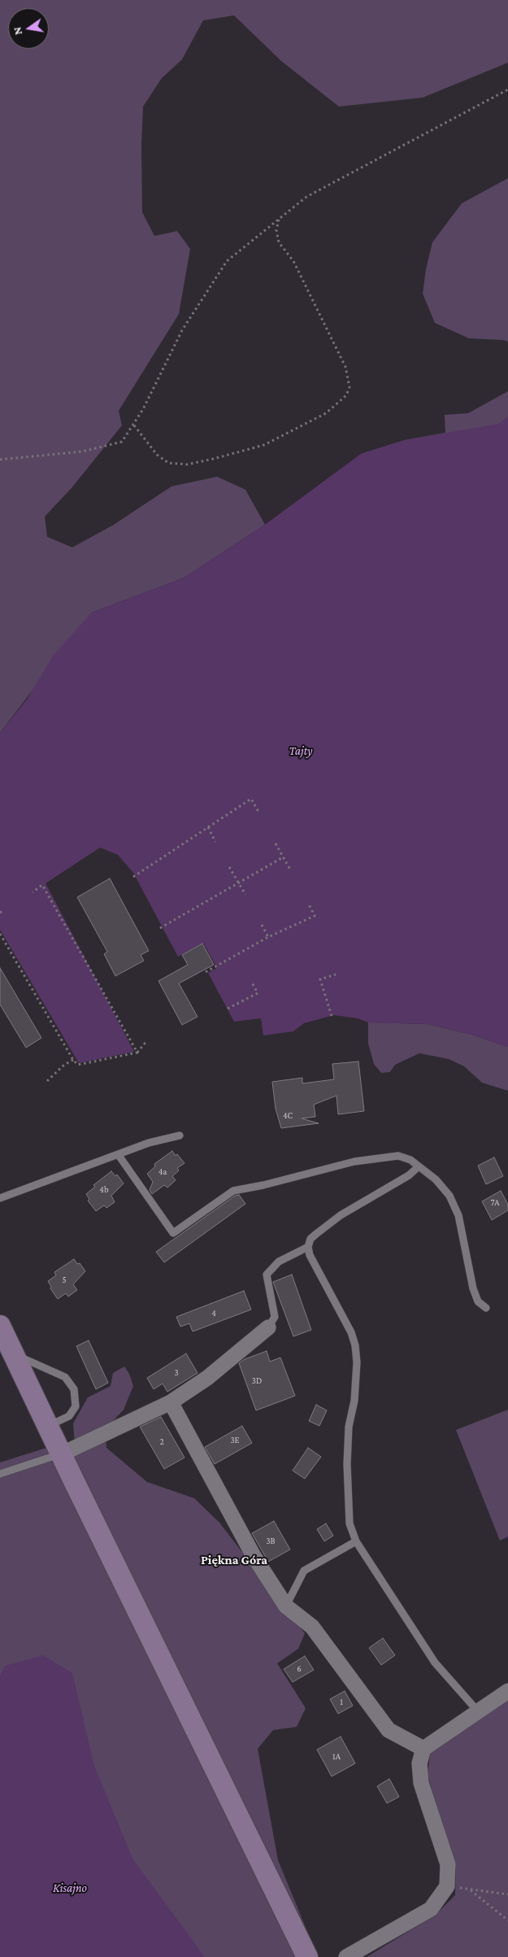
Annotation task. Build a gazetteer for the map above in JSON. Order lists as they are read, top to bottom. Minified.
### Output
{"districts":["Piękna Góra"],"water":["Tajty","Kisajno"],"house_numbers":["4C","4a","4b","7A","5","4","3","3D","3E","2","3B","6","1","1A"],"north":"left"}
